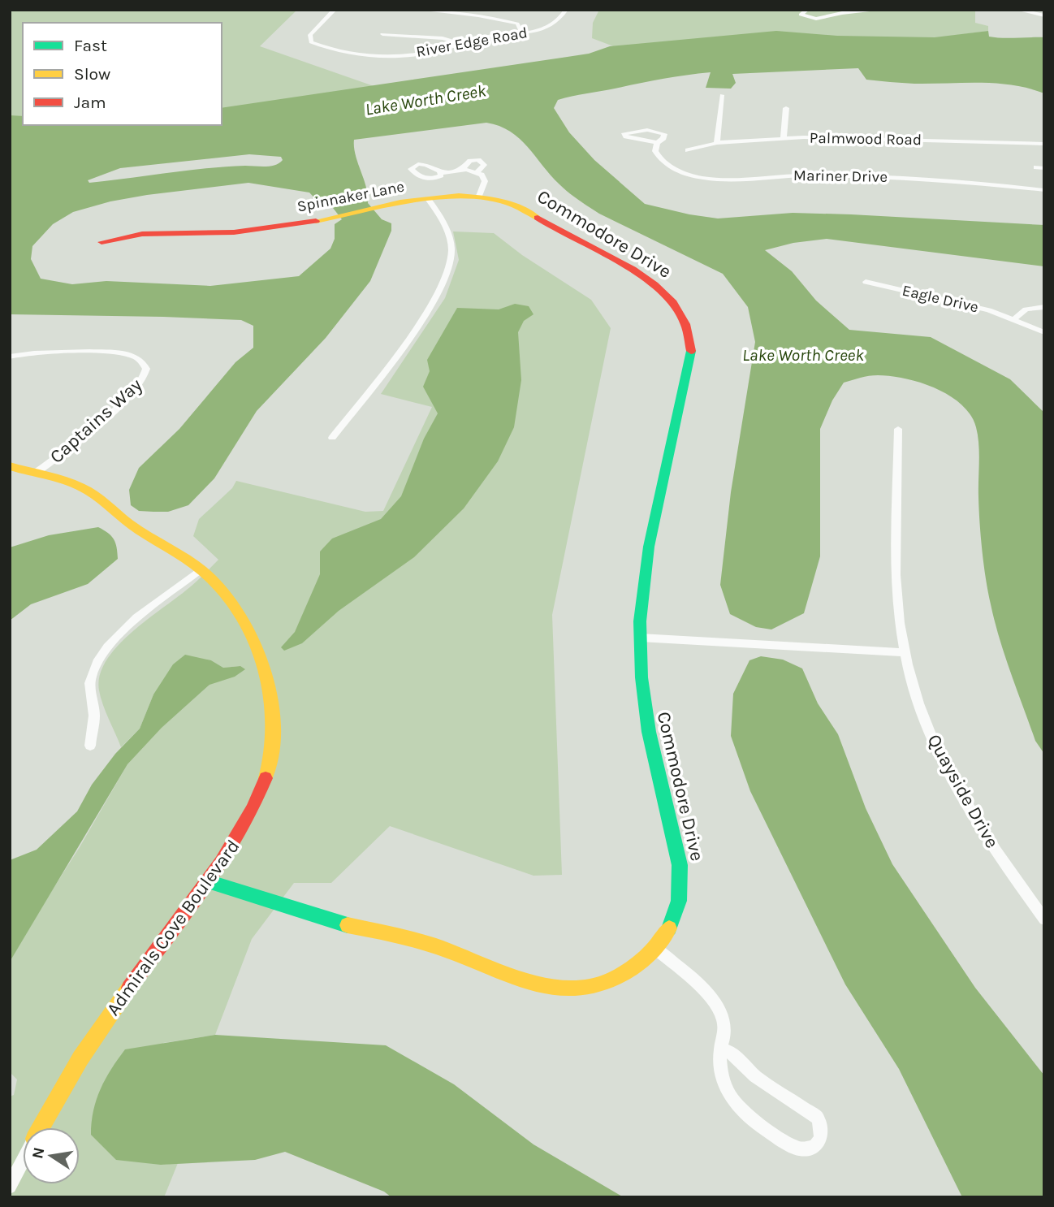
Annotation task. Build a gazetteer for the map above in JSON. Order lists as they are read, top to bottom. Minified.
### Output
{"streets":{"street":["River Edge Road","Palmwood Road","Mariner Drive","Spinnaker Lane","Commodore Drive","Eagle Drive","Captains Way","Quayside Drive","Admirals Cove Boulevard"]},"crossings":[["Spinnaker Lane","Commodore Drive"],["Commodore Drive","Admirals Cove Boulevard"],["Captains Way","Admirals Cove Boulevard"]],"water":["Lake Worth Creek"],"legend":["Fast","Slow","Jam"],"north":"left"}
